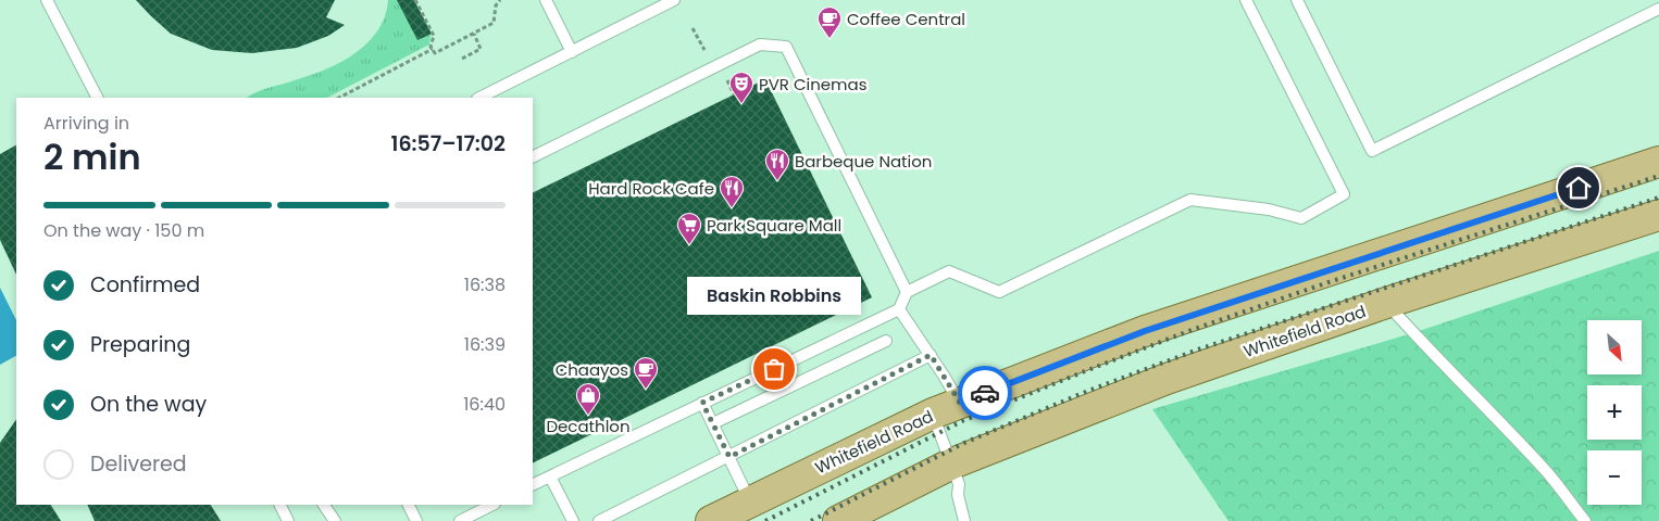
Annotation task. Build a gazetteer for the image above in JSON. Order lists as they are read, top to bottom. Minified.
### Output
{"streets":{"main road":["Whitefield Road"]},"places":{"cafe":["Coffee Central","Chaayos"],"theatre":["PVR Cinemas"],"restaurant":["Barbeque Nation","Hard Rock Cafe"],"supermarket":["Park Square Mall"],"other":["Baskin Robbins"],"shop":["Decathlon"]},"north":"bottom right","page":{"heading":["2 min","Arriving in","16:57–17:02"],"bar":"On the way · 150 m","list":[["Confirmed","16:38"],["Preparing","16:39"],["On the way","16:40"],"Delivered"],"bubble":"Baskin Robbins","map_buttons":["+","−"]}}
